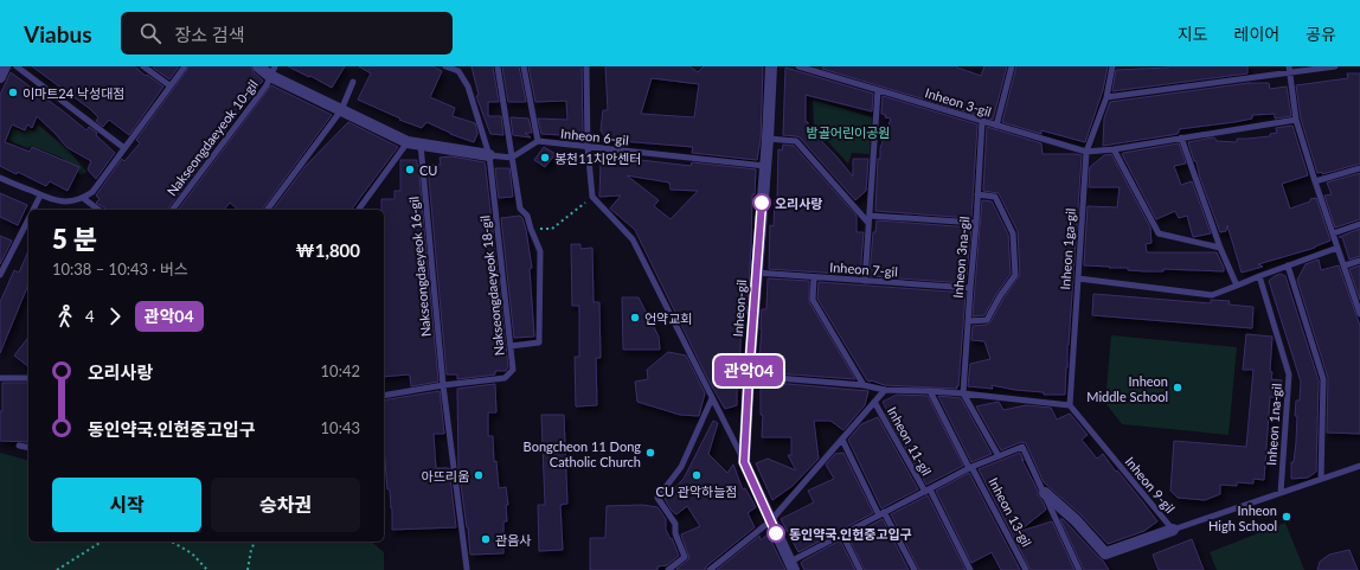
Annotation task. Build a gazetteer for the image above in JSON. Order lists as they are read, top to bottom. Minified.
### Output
{"streets":{"street":["Inheon-gil","Inheon 13-gil"],"lane":["Inheon 3-gil","Inheon 6-gil","Nakseongdaeyeok 10-gil","Inheon 1ga-gil","Inheon 3na-gil","Nakseongdaeyeok 16-gil","Inheon 7-gil","Nakseongdaeyeok 18-gil","Inheon 1na-gil","Inheon 11-gil","Inheon 9-gil"]},"crossings":[["Inheon 3-gil","Inheon 1ga-gil"],["Inheon 3-gil","Inheon 3na-gil"],["Inheon 6-gil","Inheon-gil"],["Inheon 1ga-gil","Inheon 9-gil"],["Inheon 3na-gil","Inheon 7-gil"],["Nakseongdaeyeok 16-gil","Nakseongdaeyeok 18-gil"],["Inheon 7-gil","Inheon-gil"],["Inheon-gil","Inheon 11-gil"],["Inheon-gil","Inheon 13-gil"],["Inheon 1na-gil","Inheon 9-gil"],["Inheon 11-gil","Inheon 13-gil"],["Inheon 9-gil","Inheon 13-gil"]],"parks":["밤골어린이공원"],"places":["이마트24 낙성대점","봉천11치안센터","CU","오리사랑","언약교회","Inheon Middle School","Bongcheon 11 Dong Catholic Church","아뜨리움","CU 관악하늘점","Inheon High School","동인약국.인헌중고입구","관음사"],"lines":["bus line 관악04"],"page":{"header":"Viabus","search":"장소 검색","nav":["지도","레이어","공유"],"on_map":"관악04","heading":["5 분","10:38 – 10:43 · 버스","₩1,800"],"legs":["4","관악04"],"list":[{"name":"오리사랑","value":"10:42"},{"name":"동인약국.인헌중고입구","value":"10:43"}],"buttons":["시작","승차권"]}}
